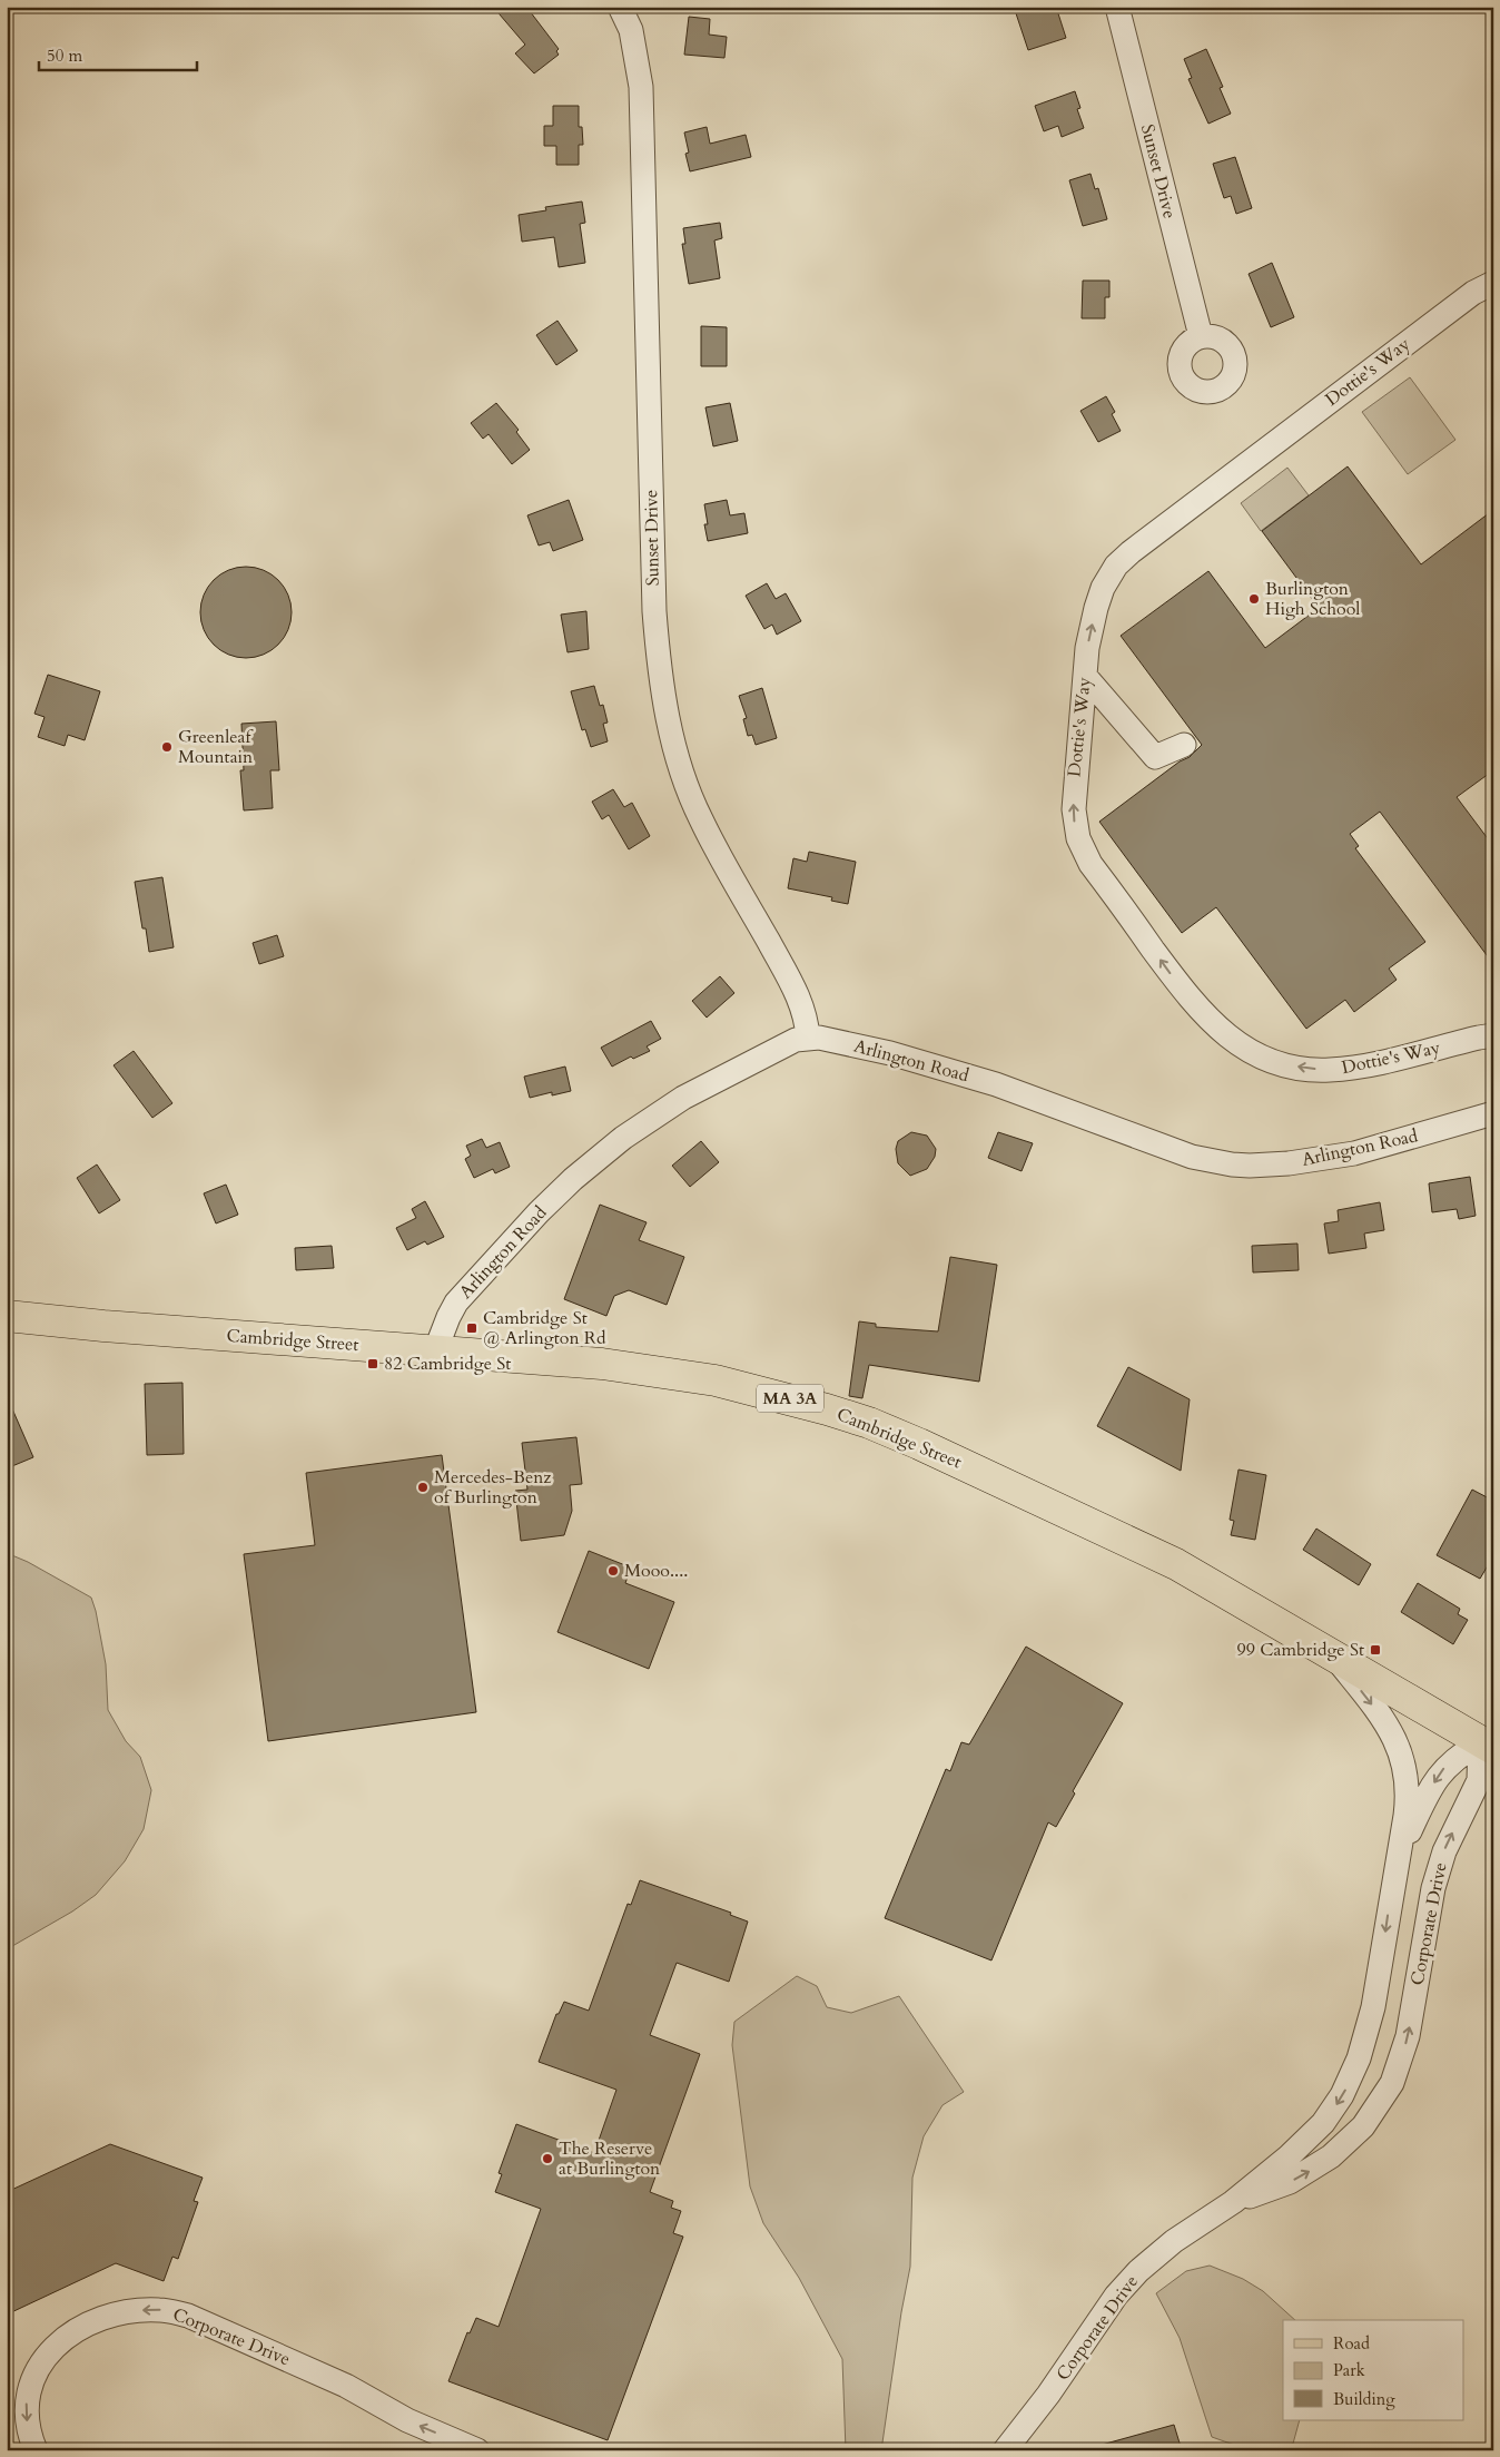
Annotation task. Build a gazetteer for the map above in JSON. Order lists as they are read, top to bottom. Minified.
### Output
{"streets":{"main road":["Cambridge Street","MA 3A"],"street":["Sunset Drive","Dottie's Way","Arlington Road","Corporate Drive"]},"crossings":[["Sunset Drive","Arlington Road"],["Arlington Road","Cambridge Street"],["Cambridge Street","Corporate Drive"]],"places":{"other":["Burlington High School","Greenleaf Mountain","Mercedes-Benz of Burlington","Mooo....","The Reserve at Burlington"],"transit":["Cambridge St @ Arlington Rd","82 Cambridge St","99 Cambridge St"]},"legend":["Road","Park","Building"],"scale_bar":"50 m"}
